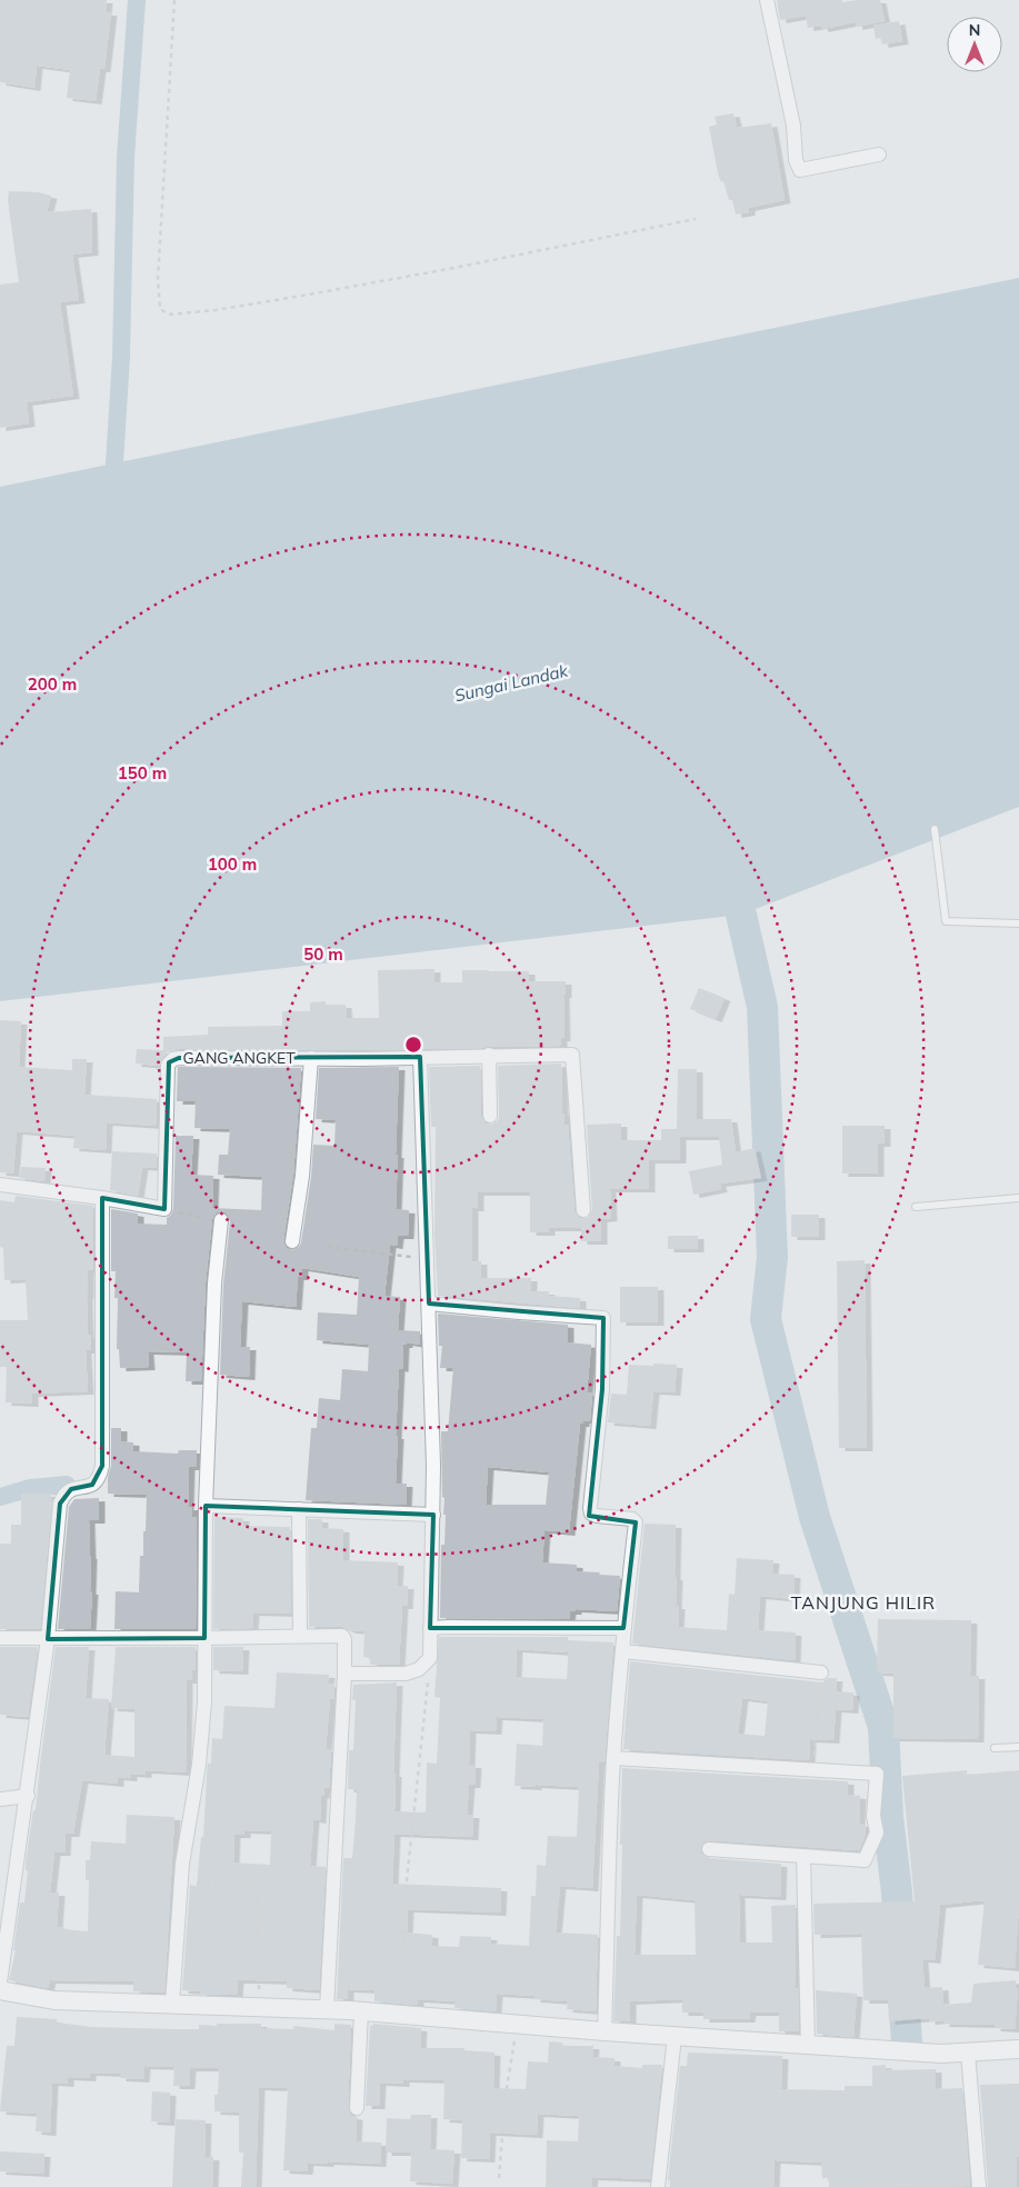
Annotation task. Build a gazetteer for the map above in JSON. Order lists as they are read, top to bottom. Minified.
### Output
{"streets":{"street":["GANG ANGKET"]},"districts":["TANJUNG HILIR"],"water":["Sungai Landak"],"north":"top","rings":["200 m","150 m","100 m","50 m"]}
